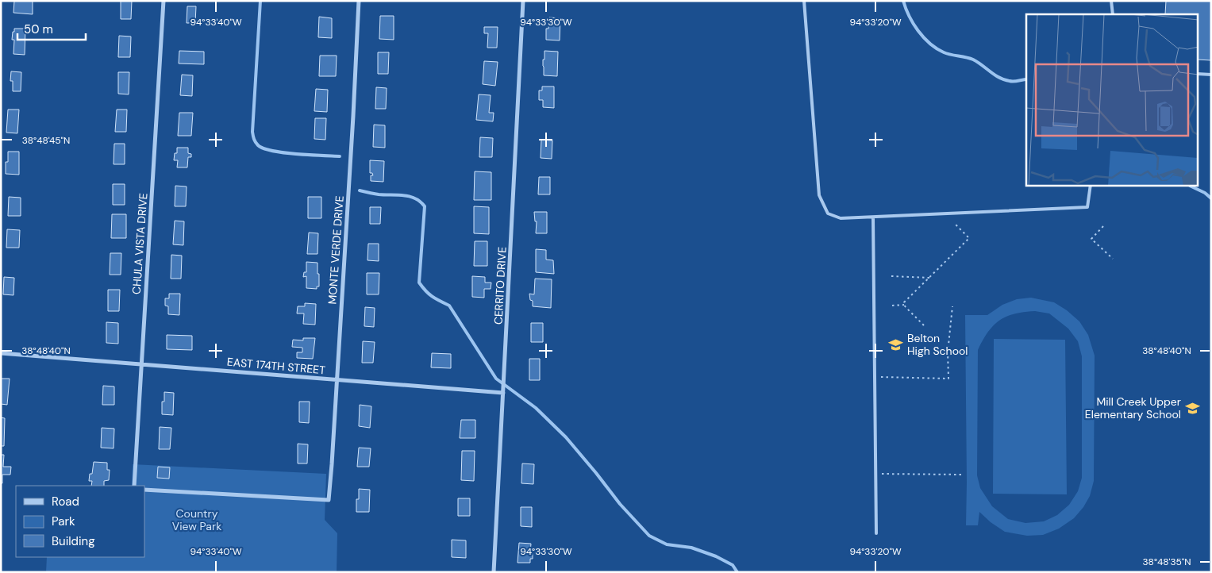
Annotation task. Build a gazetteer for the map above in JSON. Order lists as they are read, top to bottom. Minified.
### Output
{"streets":{"street":["CHULA VISTA DRIVE","MONTE VERDE DRIVE","CERRITO DRIVE","EAST 174TH STREET"]},"crossings":[["CHULA VISTA DRIVE","EAST 174TH STREET"],["MONTE VERDE DRIVE","EAST 174TH STREET"],["CERRITO DRIVE","EAST 174TH STREET"]],"parks":["Country View Park"],"places":{"school or university":["Belton High School","Mill Creek Upper Elementary School"]},"legend":["Road","Park","Building"],"scale_bar":"50 m","coordinates":["94°33'40\"W","94°33'30\"W","94°33'20\"W","38°48'45\"N","38°48'40\"N","38°48'35\"N"]}
